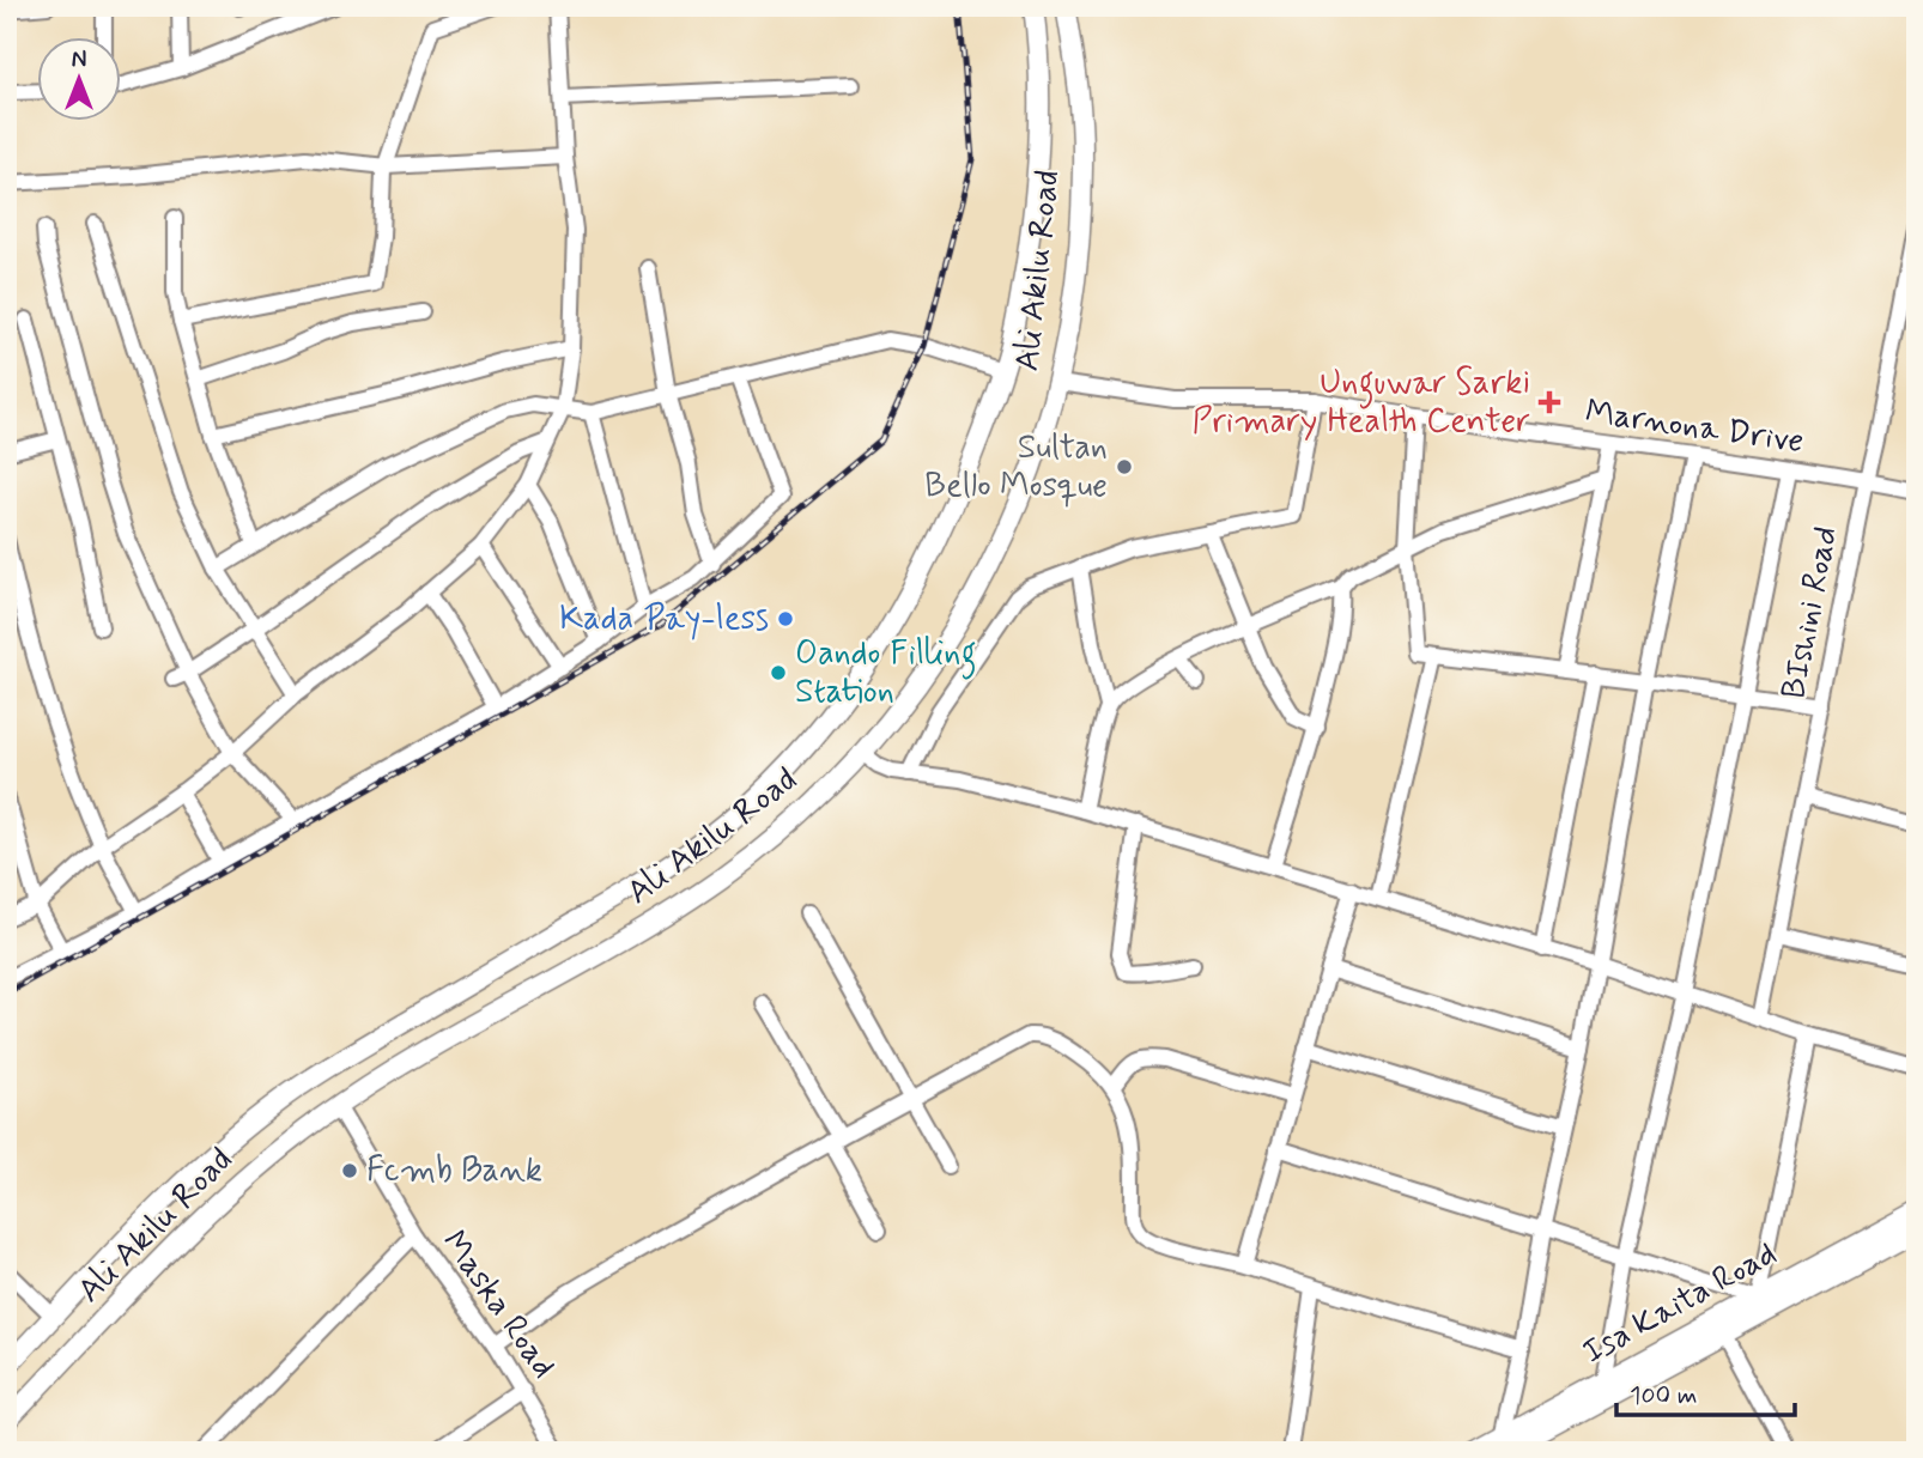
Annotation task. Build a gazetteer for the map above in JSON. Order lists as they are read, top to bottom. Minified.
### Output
{"streets":{"main road":["Ali Akilu Road","Isa Kaita Road"],"street":["Marnona Drive","BIshini Road","Maska Road"]},"crossings":[["Ali Akilu Road","Marnona Drive"],["Ali Akilu Road","Maska Road"],["Marnona Drive","BIshini Road"]],"places":{"health":["Unguwar Sarki Primary Health Center"],"other":["Sultan Bello Mosque","Kada Pay-less","Oando Filling Station","Fcmb Bank"]},"scale_bar":"100 m","north":"top"}
